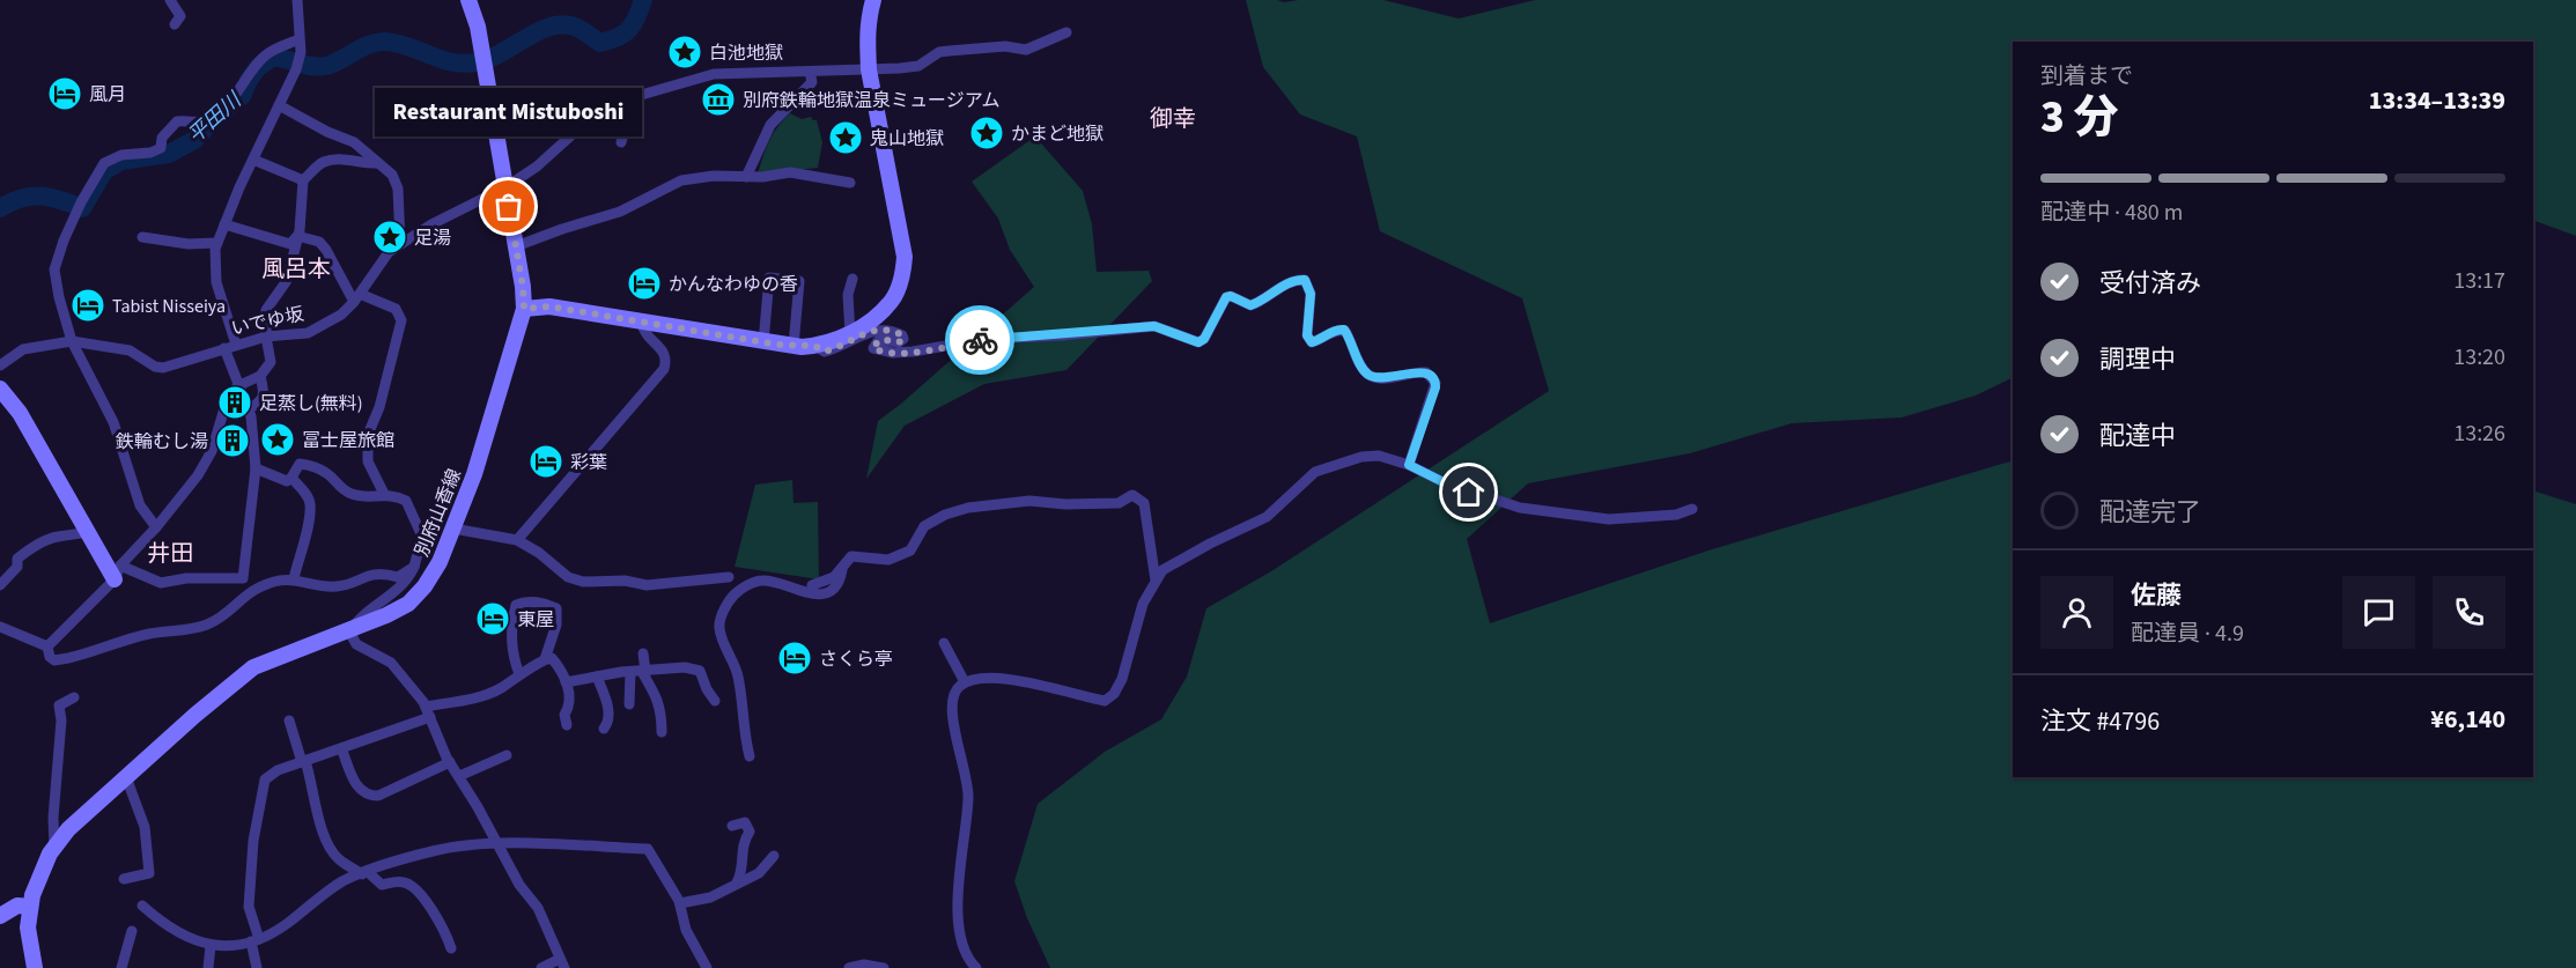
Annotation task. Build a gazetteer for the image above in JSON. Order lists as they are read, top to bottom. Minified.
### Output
{"streets":{"main road":["別府山香線"],"street":["いでゆ坂"]},"crossings":[["いでゆ坂","別府山香線"]],"districts":["御幸","風呂本","井田"],"water":["平田川"],"places":{"place":["白池地獄","かまど地獄","鬼山地獄","足湯","冨士屋旅館"],"hotel":["風月","かんなわゆの香","Tabist Nisseiya","彩葉","東屋","さくら亭"],"museum":["別府鉄輪地獄温泉ミュージアム"],"other":["Restaurant Mistuboshi"],"building":["足蒸し(無料)","鉄輪むし湯"]},"page":{"heading":["3 分","到着まで","13:34–13:39"],"panel":["佐藤","配達員 · 4.9","注文 #4796","¥6,140"],"bubble":"Restaurant Mistuboshi","bar":"配達中 · 480 m","list":[["受付済み","13:17"],["調理中","13:20"],["配達中","13:26"],"配達完了"]}}
